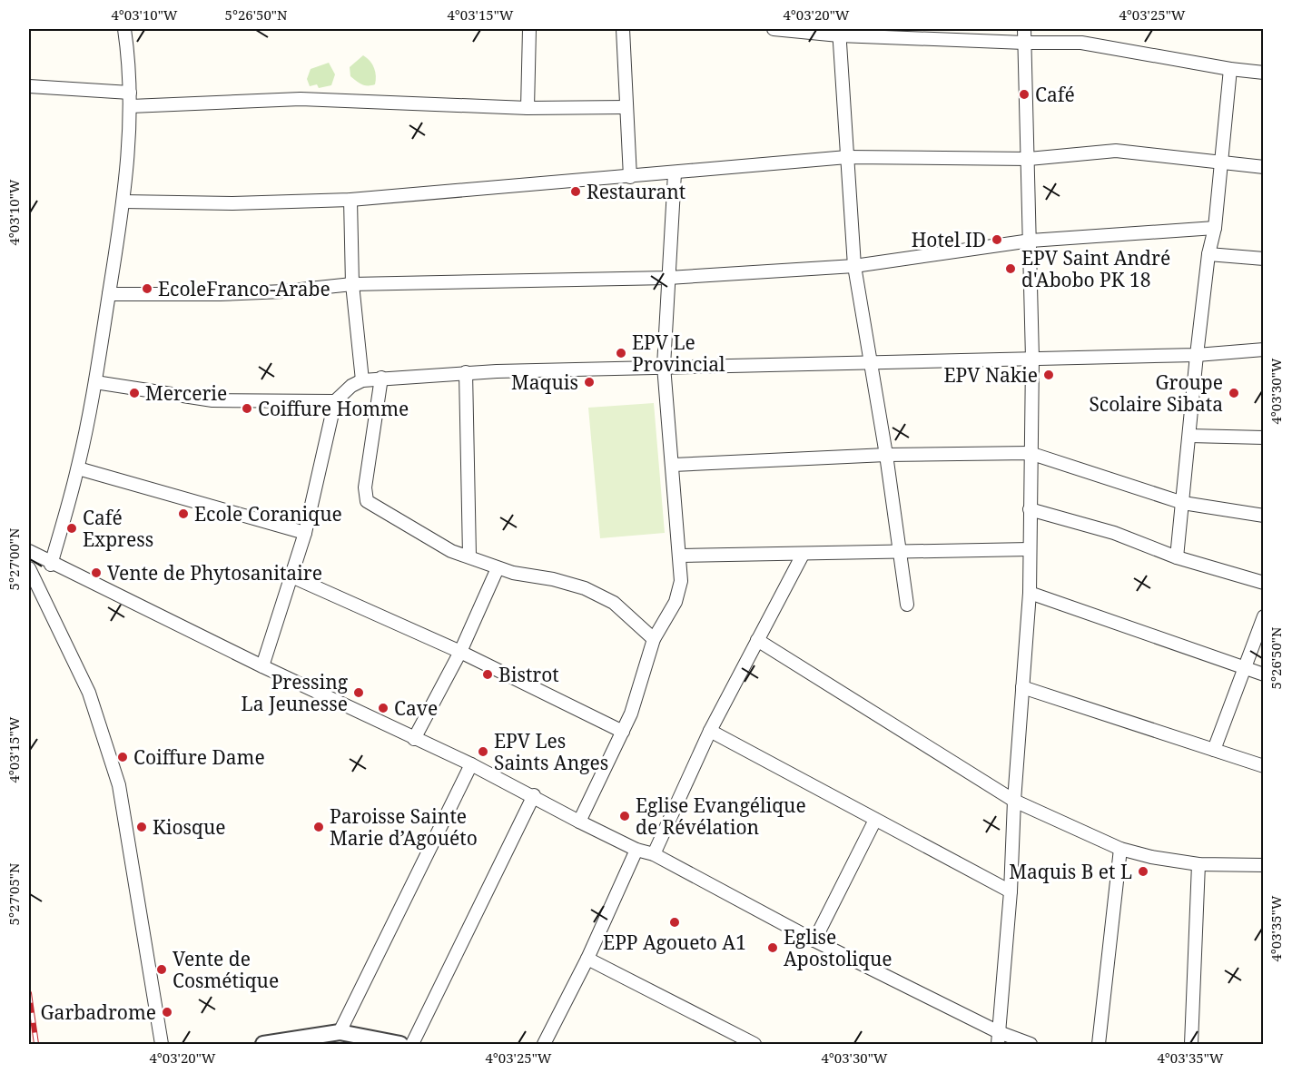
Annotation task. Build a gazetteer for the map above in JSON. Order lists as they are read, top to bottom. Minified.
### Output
{"places":["Café","Restaurant","Hotel ID","EPV Saint André d'Abobo PK 18","EcoleFranco-Arabe","EPV Le Provincial","EPV Nakie","Maquis","Mercerie","Groupe Scolaire Sibata","Coiffure Homme","Ecole Coranique","Café Express","Vente de Phytosanitaire","Bistrot","Pressing La Jeunesse","Cave","EPV Les Saints Anges","Coiffure Dame","Eglise Evangélique de Révélation","Kiosque","Paroisse Sainte Marie d’Agouéto","Maquis B et L","EPP Agoueto A1","Eglise Apostolique","Vente de Cosmétique","Garbadrome"],"coordinates":["4°03'10\"W","5°26'50\"N","4°03'15\"W","4°03'20\"W","4°03'25\"W","4°03'30\"W","5°27'00\"N","5°27'05\"N","4°03'35\"W"]}
